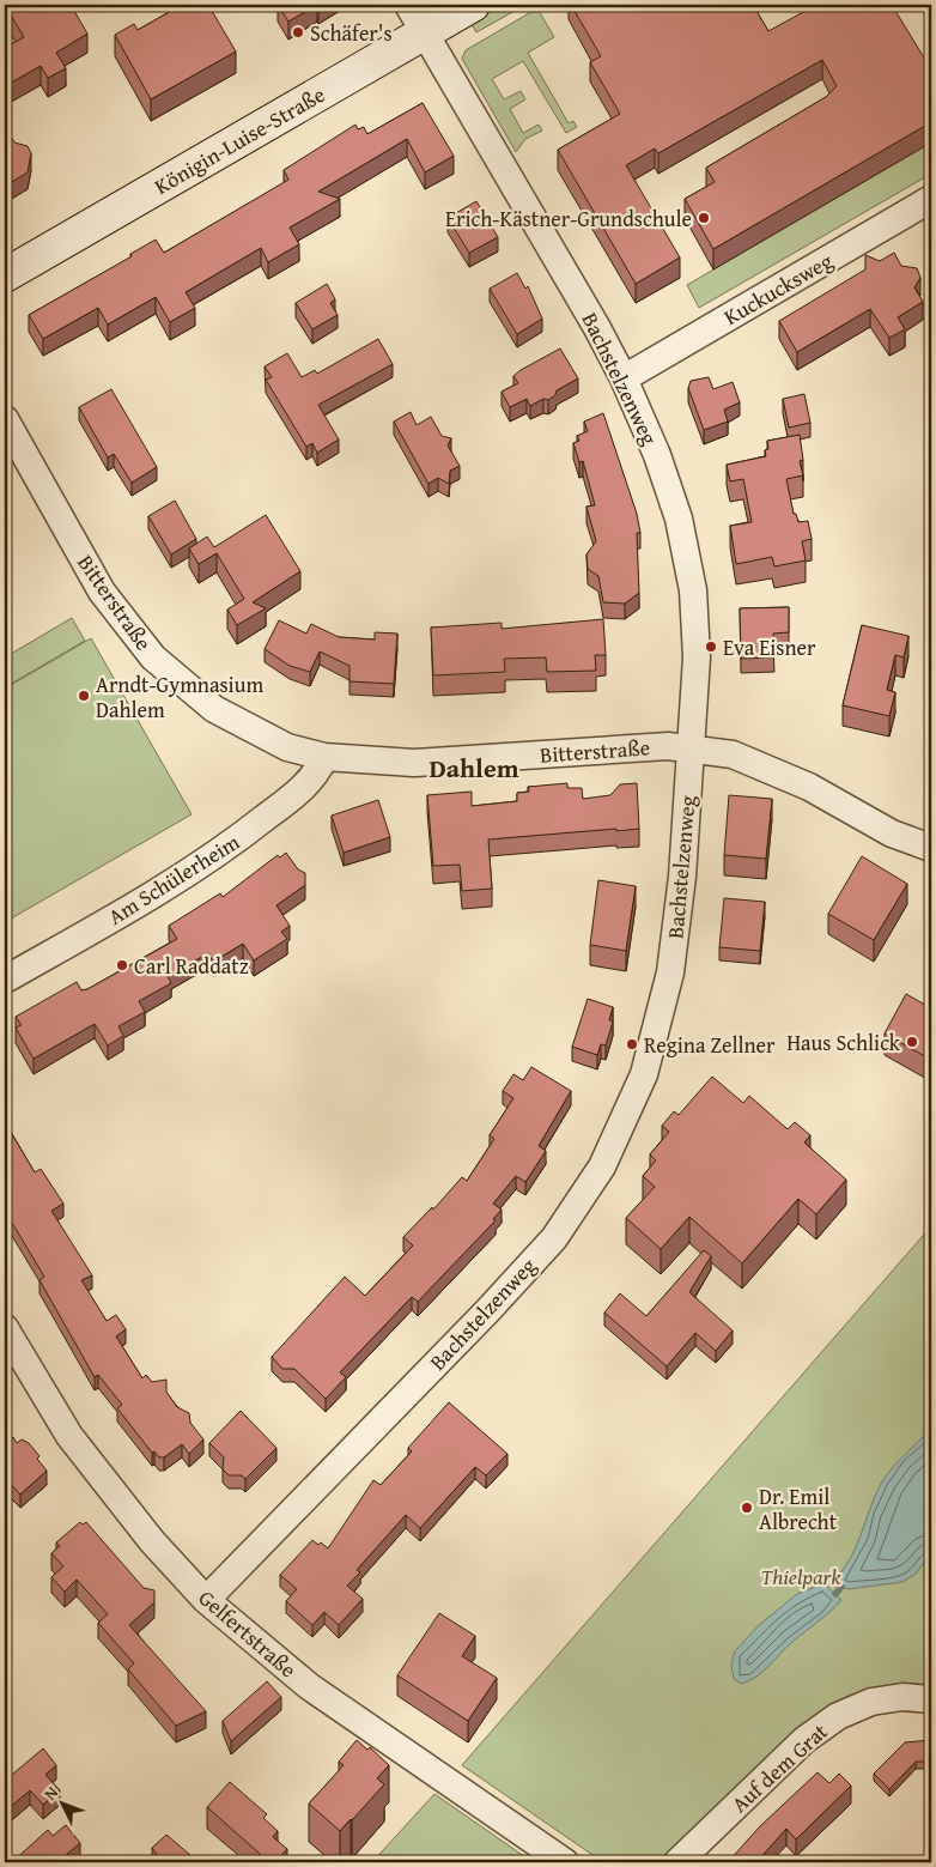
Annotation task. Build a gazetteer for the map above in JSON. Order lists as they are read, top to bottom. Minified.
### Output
{"streets":{"main road":["Königin-Luise-Straße"],"street":["Kuckucksweg","Bachstelzenweg","Bitterstraße","Am Schülerheim","Gelfertstraße","Auf dem Grat"]},"crossings":[["Königin-Luise-Straße","Bachstelzenweg"],["Kuckucksweg","Bachstelzenweg"],["Bachstelzenweg","Bitterstraße"],["Bachstelzenweg","Gelfertstraße"],["Bitterstraße","Am Schülerheim"]],"districts":["Dahlem"],"parks":["Thielpark"],"places":["Schäfer's","Erich-Kästner-Grundschule","Eva Eisner","Arndt-Gymnasium Dahlem","Carl Raddatz","Haus Schlick","Regina Zellner","Dr. Emil Albrecht"],"north":"top left"}
